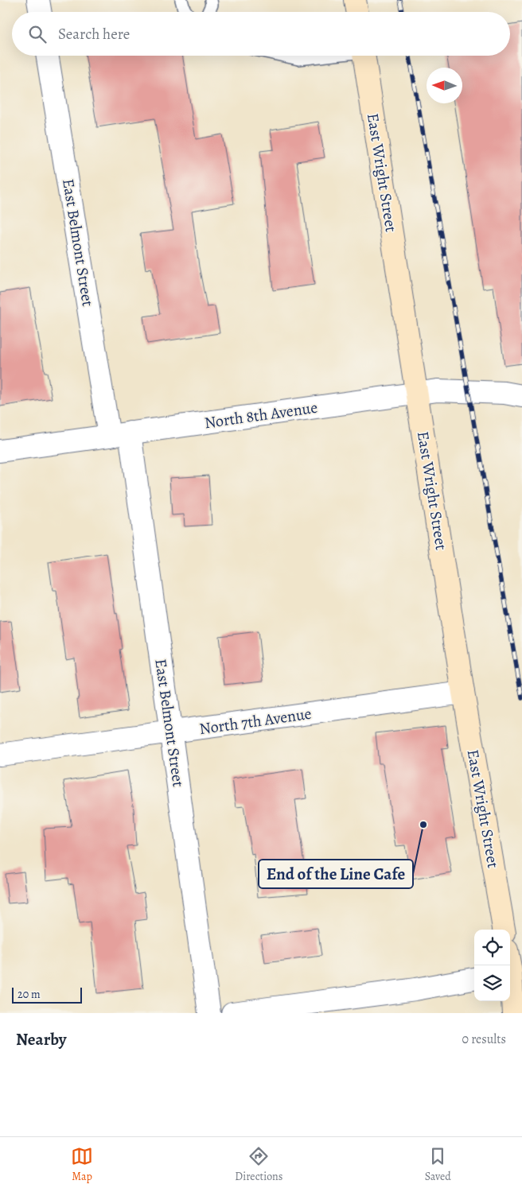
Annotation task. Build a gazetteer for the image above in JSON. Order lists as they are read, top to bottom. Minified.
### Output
{"streets":{"street":["East Wright Street","East Belmont Street","North 8th Avenue","North 7th Avenue"]},"crossings":[["East Wright Street","North 8th Avenue"],["East Wright Street","North 7th Avenue"],["East Belmont Street","North 8th Avenue"],["East Belmont Street","North 7th Avenue"]],"places":["End of the Line Cafe"],"scale_bar":"20 m","north":"left","page":{"search":"Search here","scale":"20 m","heading":["Nearby","0 results"],"nav":["Map","Directions","Saved"]}}
